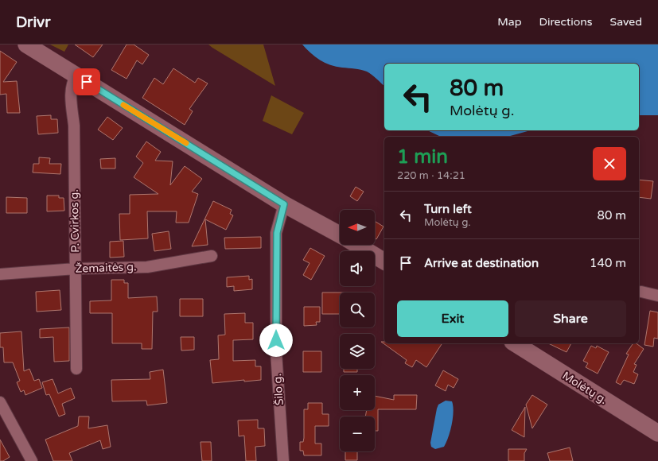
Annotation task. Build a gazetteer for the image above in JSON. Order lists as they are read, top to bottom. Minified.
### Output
{"streets":{"street":["P. Cvirkos g.","Žemaitės g.","Molėtų g.","Šilo g."]},"crossings":[["P. Cvirkos g.","Žemaitės g."]],"north":"left","page":{"header":"Drivr","nav":["Map","Directions","Saved"],"turn":["80 m","Molėtų g."],"heading":["1 min","220 m · 14:21"],"list":[{"name":"Turn left","note":"Molėtų g.","value":"80 m"},{"name":"Arrive at destination","value":"140 m"}],"map_buttons":["+","−"],"buttons":["Exit","Share"]}}
